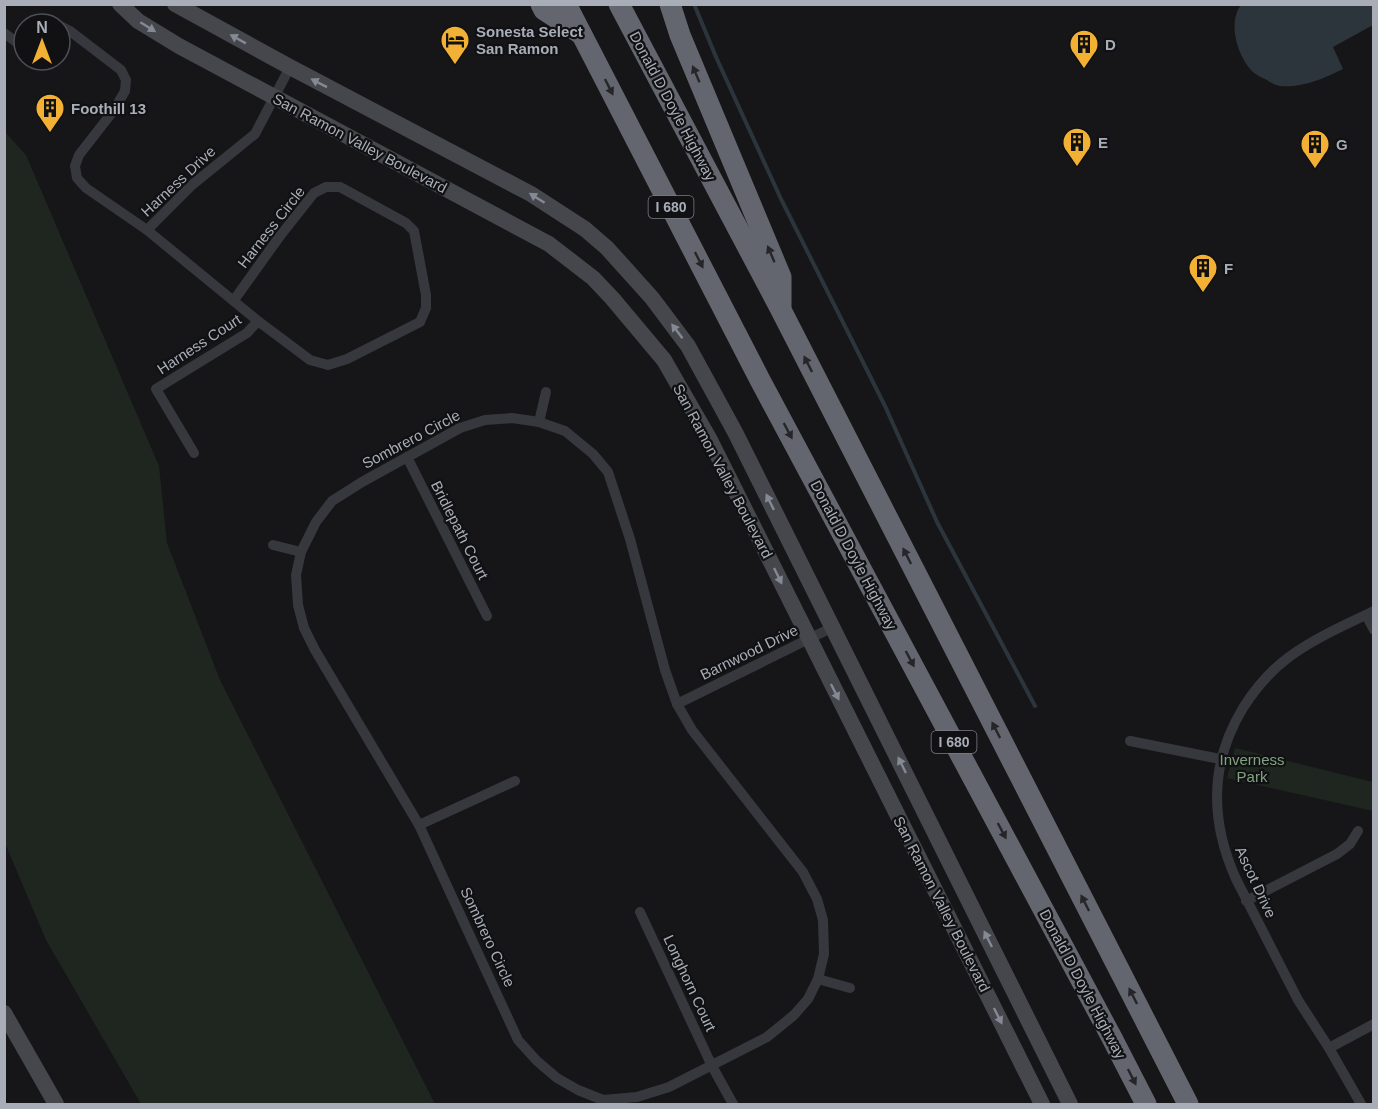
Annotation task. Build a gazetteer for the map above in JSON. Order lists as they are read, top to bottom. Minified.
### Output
{"streets":{"highway":["Donald D Doyle Highway","I 680"],"main road":["San Ramon Valley Boulevard"],"street":["Harness Drive","Harness Circle","Harness Court","Sombrero Circle","Bridlepath Court","Barnwood Drive","Ascot Drive","Longhorn Court"]},"crossings":[["San Ramon Valley Boulevard","Harness Drive"],["San Ramon Valley Boulevard","Barnwood Drive"],["Harness Drive","Harness Circle"],["Harness Circle","Harness Court"],["Sombrero Circle","Bridlepath Court"],["Sombrero Circle","Barnwood Drive"],["Sombrero Circle","Longhorn Court"]],"parks":["Inverness Park"],"places":{"hotel":["Sonesta Select San Ramon"],"building":["D","Foothill 13","E","G","F"]},"north":"top"}
